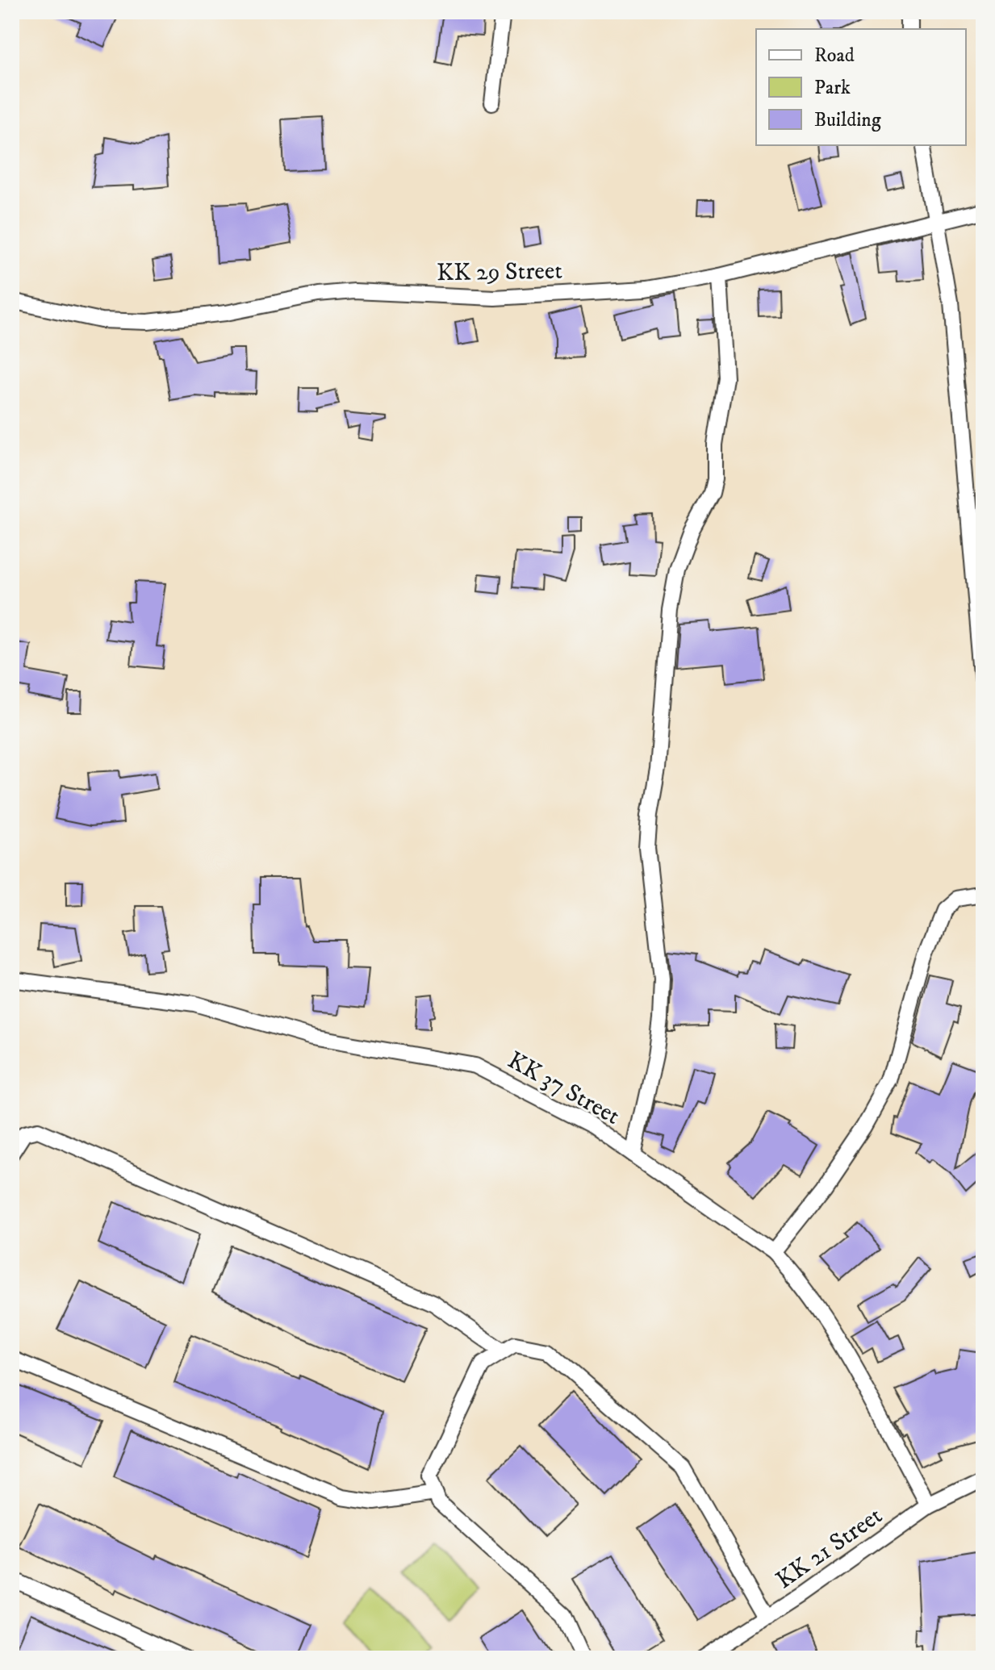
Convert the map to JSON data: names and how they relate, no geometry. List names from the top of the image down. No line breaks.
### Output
{"streets":{"street":["KK 29 Street","KK 37 Street","KK 21 Street"]},"crossings":[["KK 37 Street","KK 21 Street"]],"legend":["Road","Park","Building"]}
